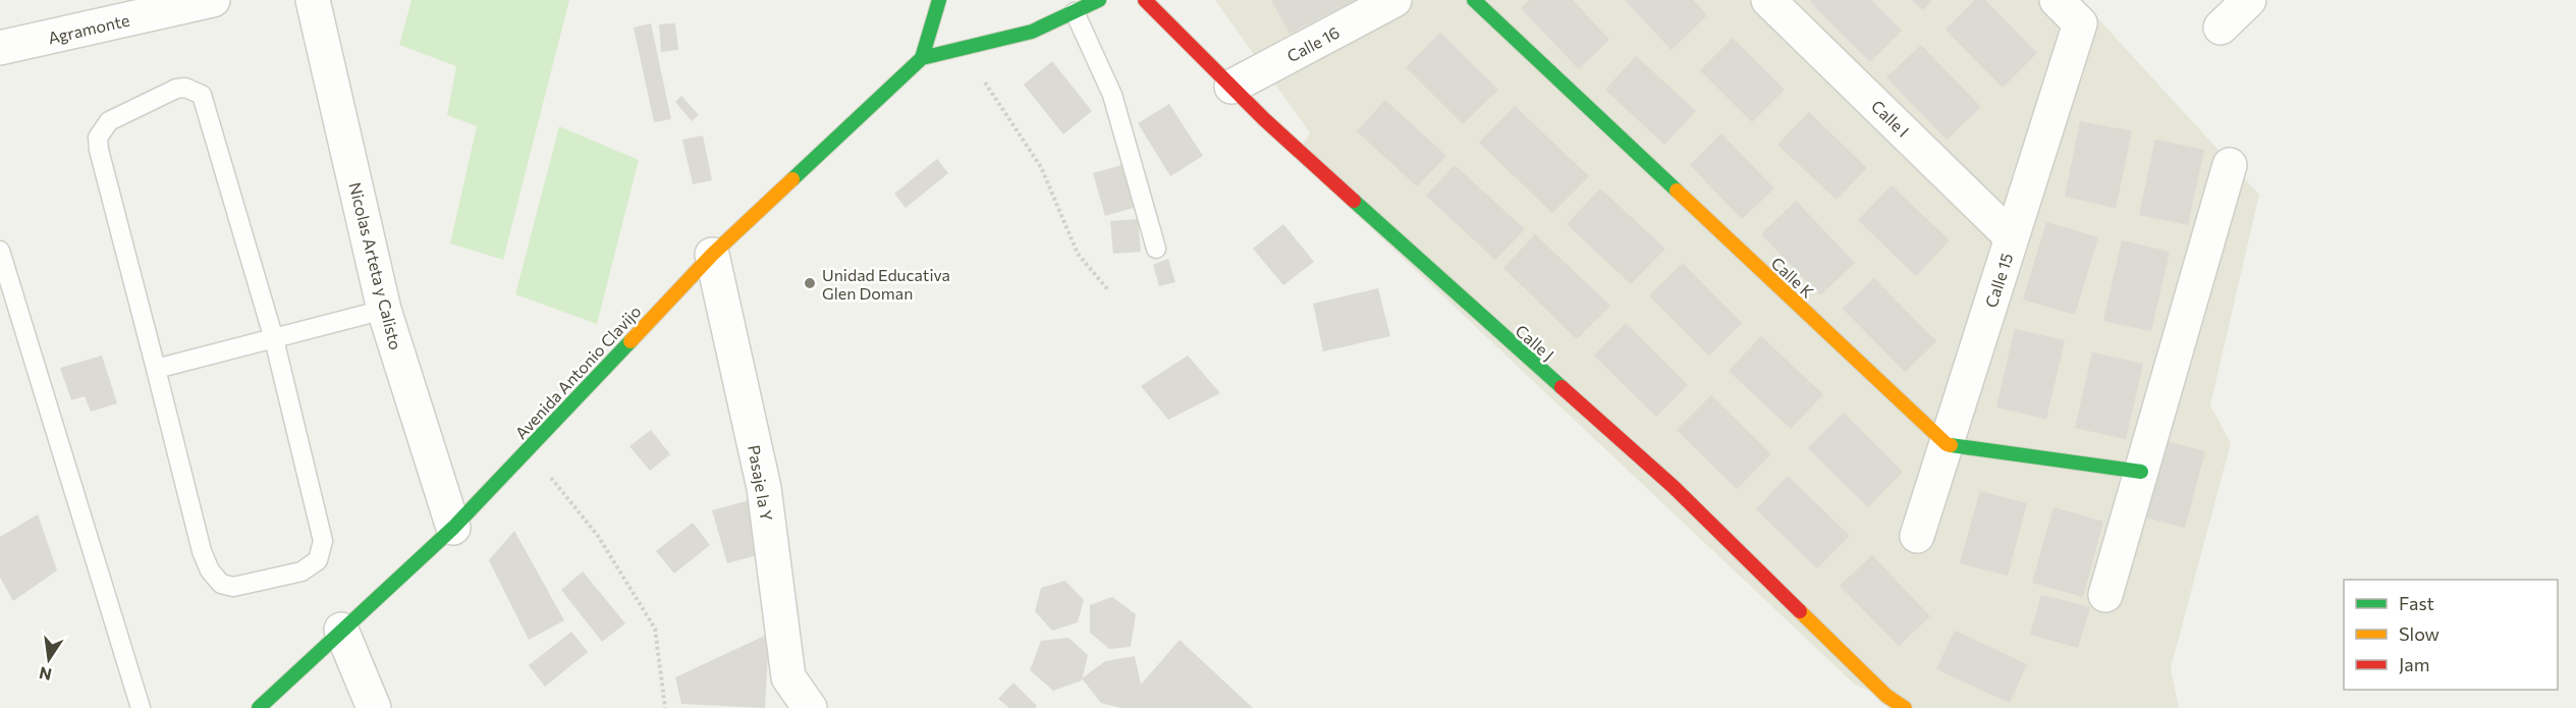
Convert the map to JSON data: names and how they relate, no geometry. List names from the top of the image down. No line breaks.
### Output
{"streets":{"street":["Agramonte","Calle 16","Calle I","Nicolas Arteta y Calisto","Calle K","Calle 15","Calle J","Avenida Antonio Clavijo","Pasaje la Y"]},"crossings":[["Calle 16","Calle J"],["Calle I","Calle 15"],["Nicolas Arteta y Calisto","Avenida Antonio Clavijo"],["Calle K","Calle 15"],["Avenida Antonio Clavijo","Pasaje la Y"]],"places":["Unidad Educativa Glen Doman"],"legend":["Fast","Slow","Jam"],"north":"bottom"}
